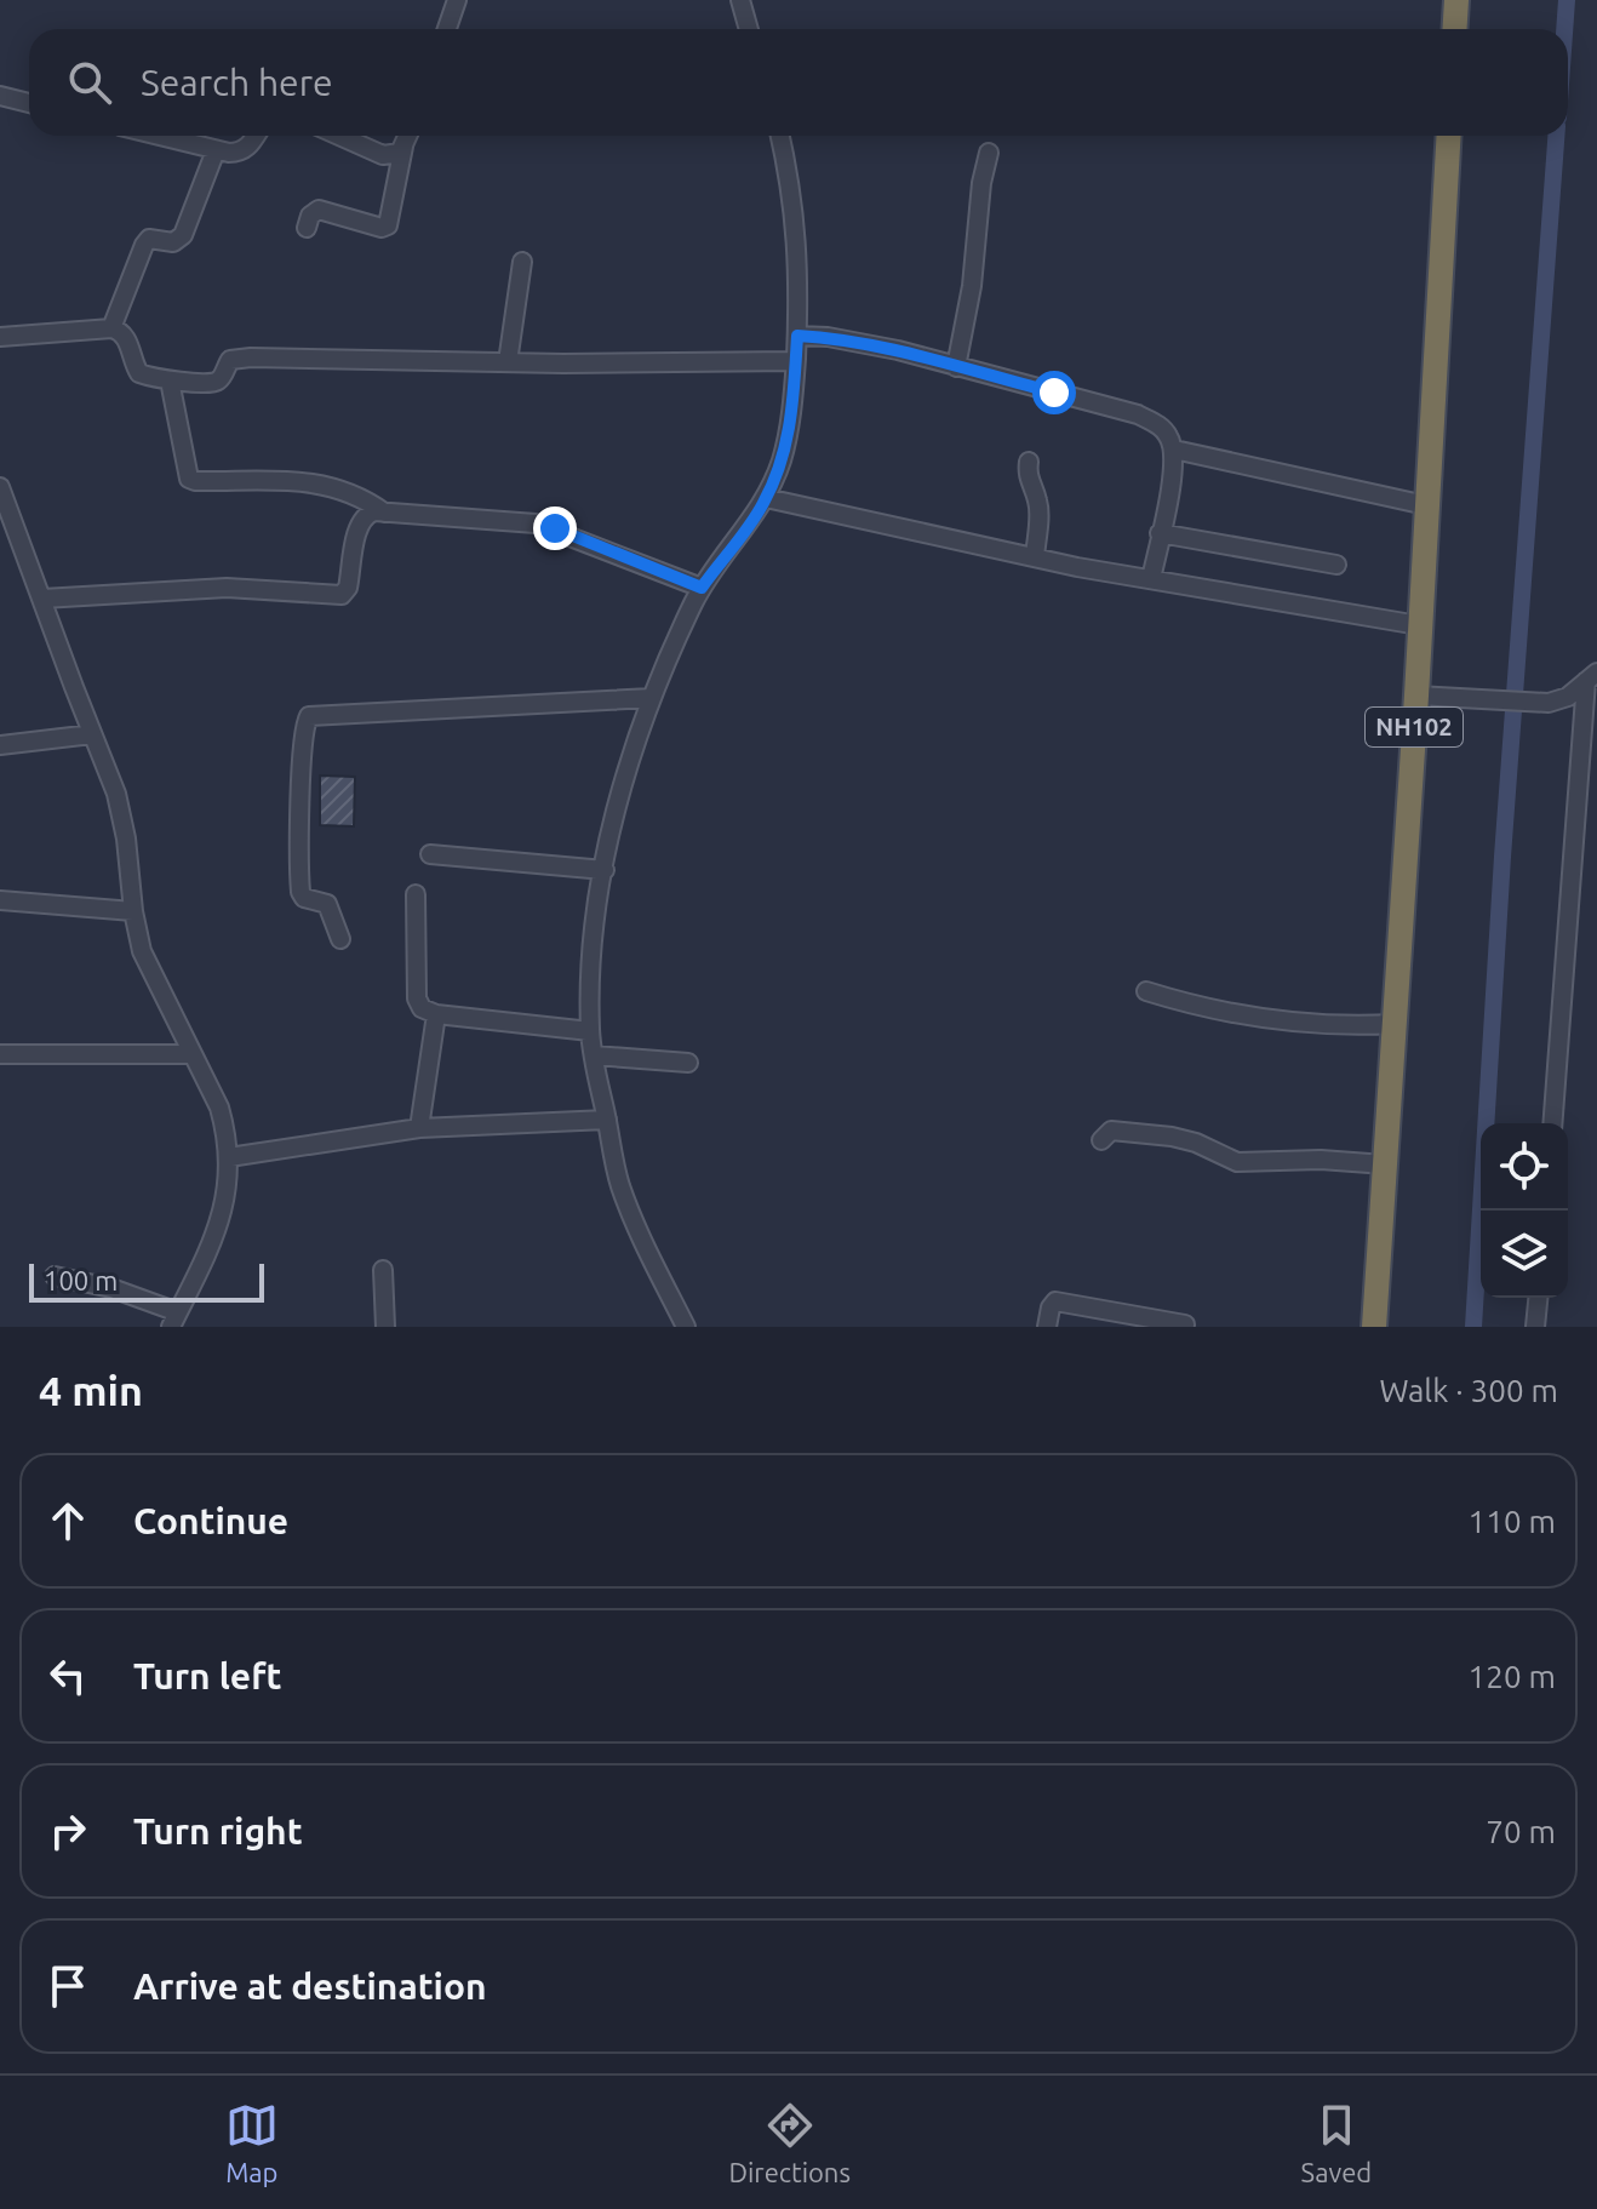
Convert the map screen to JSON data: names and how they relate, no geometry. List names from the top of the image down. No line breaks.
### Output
{"streets":{"highway":["NH102"]},"scale_bar":"100 m","page":{"search":"Search here","scale":"100 m","heading":["4 min","Walk · 300 m"],"list":[["Continue","110 m"],["Turn left","120 m"],["Turn right","70 m"],"Arrive at destination"],"nav":["Map","Directions","Saved"]}}
